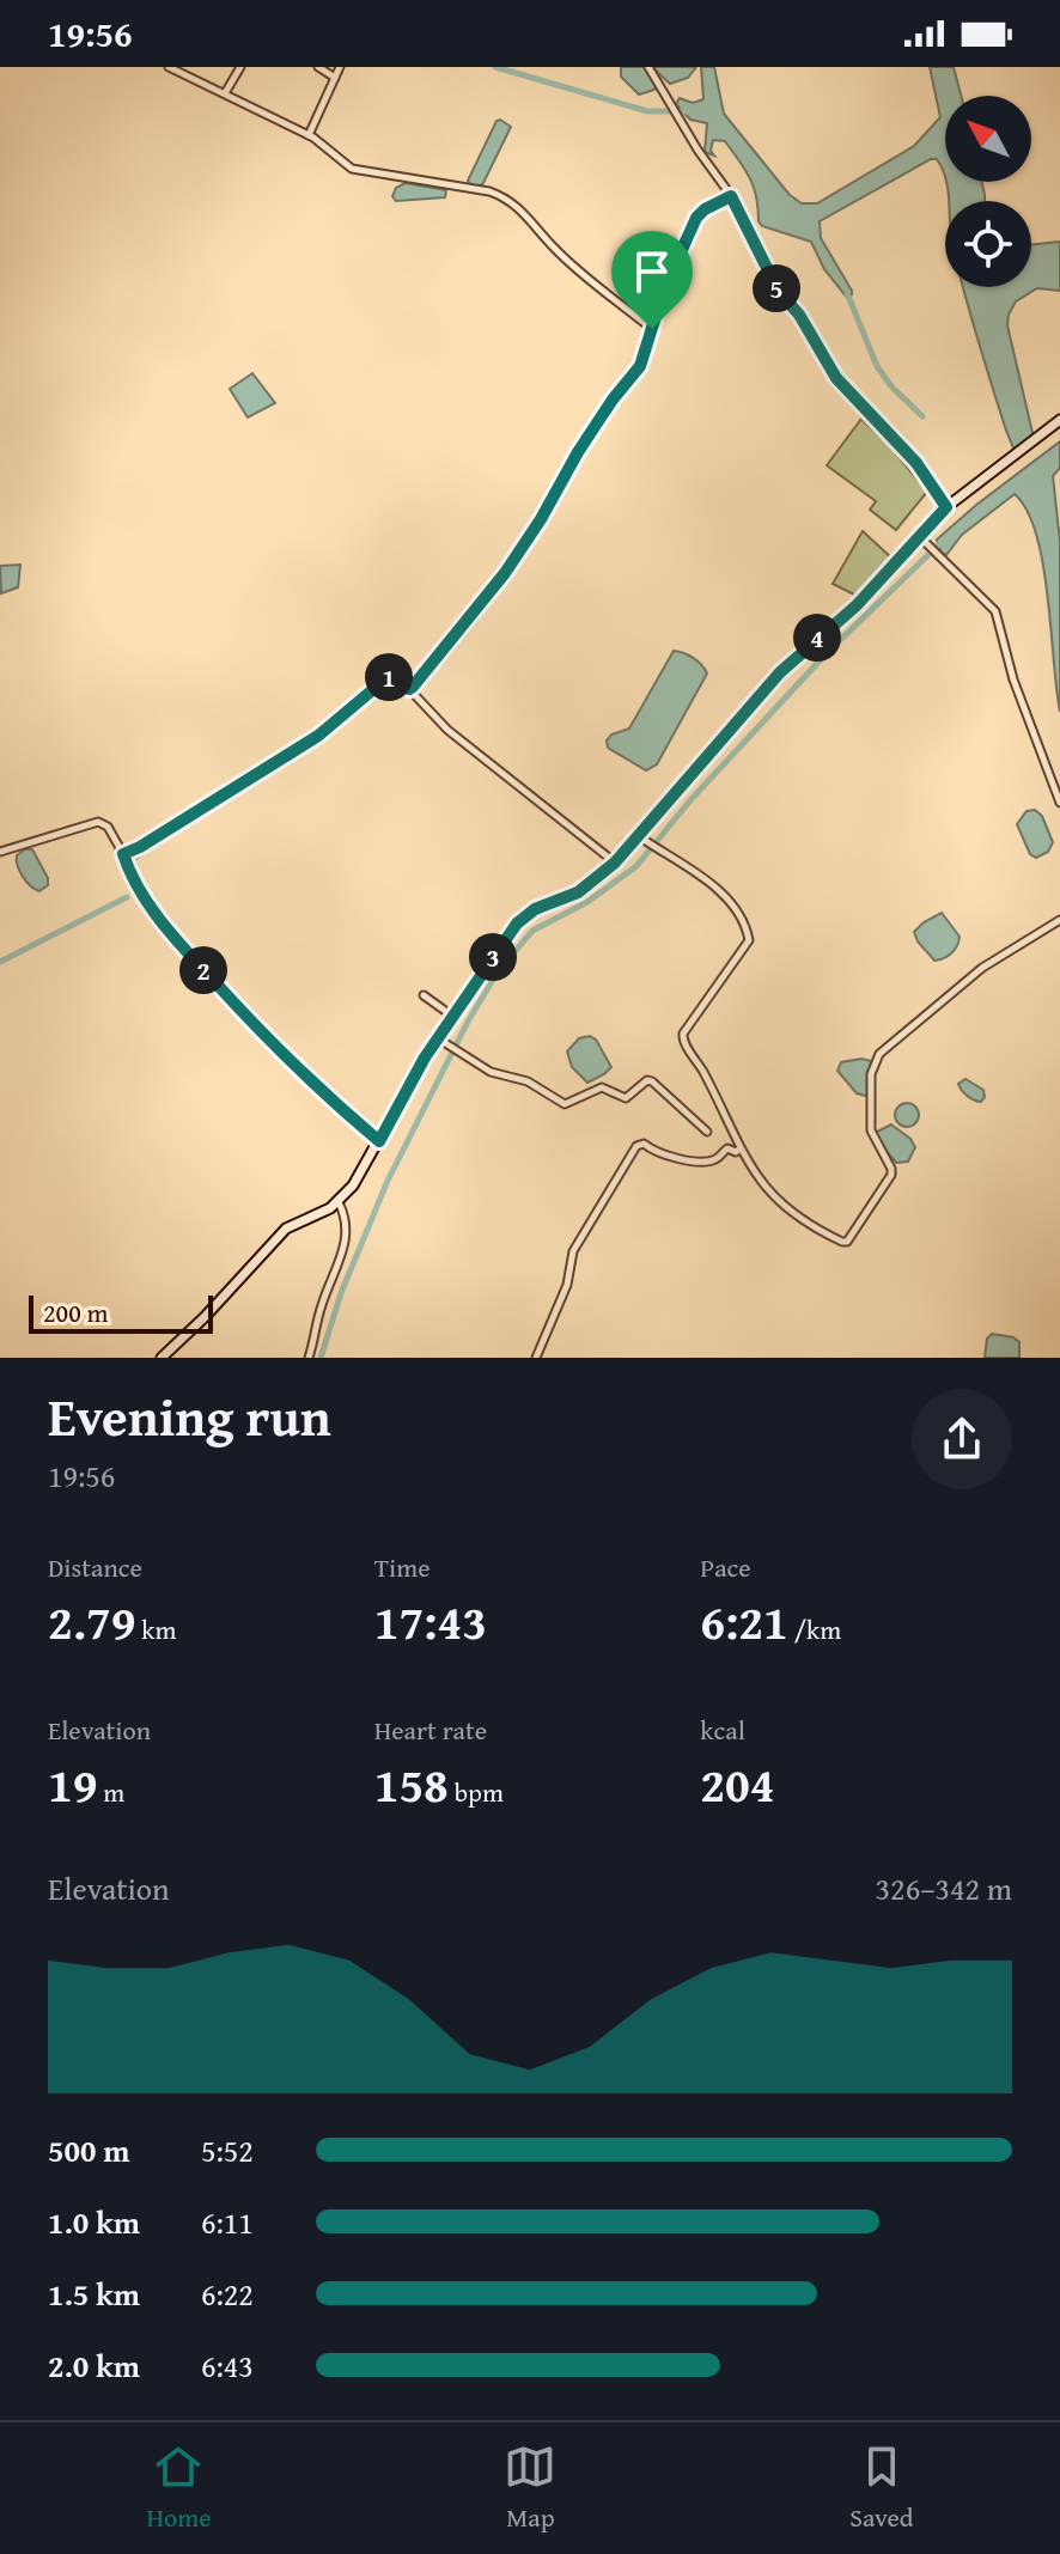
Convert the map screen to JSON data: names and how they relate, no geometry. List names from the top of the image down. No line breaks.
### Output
{"scale_bar":"200 m","north":"top left","page":{"status":"19:56","pins":["5","4","1","3","2"],"scale":"200 m","heading":["Evening run","19:56"],"stats":[["Distance","2.79 km"],["Time","17:43"],["Pace","6:21 /km"],["Elevation","19 m"],["Heart rate","158 bpm"],["kcal","204"]],"chart":["Elevation","326–342 m"],"list":[{"name":"500 m","note":"5:52"},{"name":"1.0 km","note":"6:11"},{"name":"1.5 km","note":"6:22"},{"name":"2.0 km","note":"6:43"}],"tabs":["Home","Map","Saved"]}}
